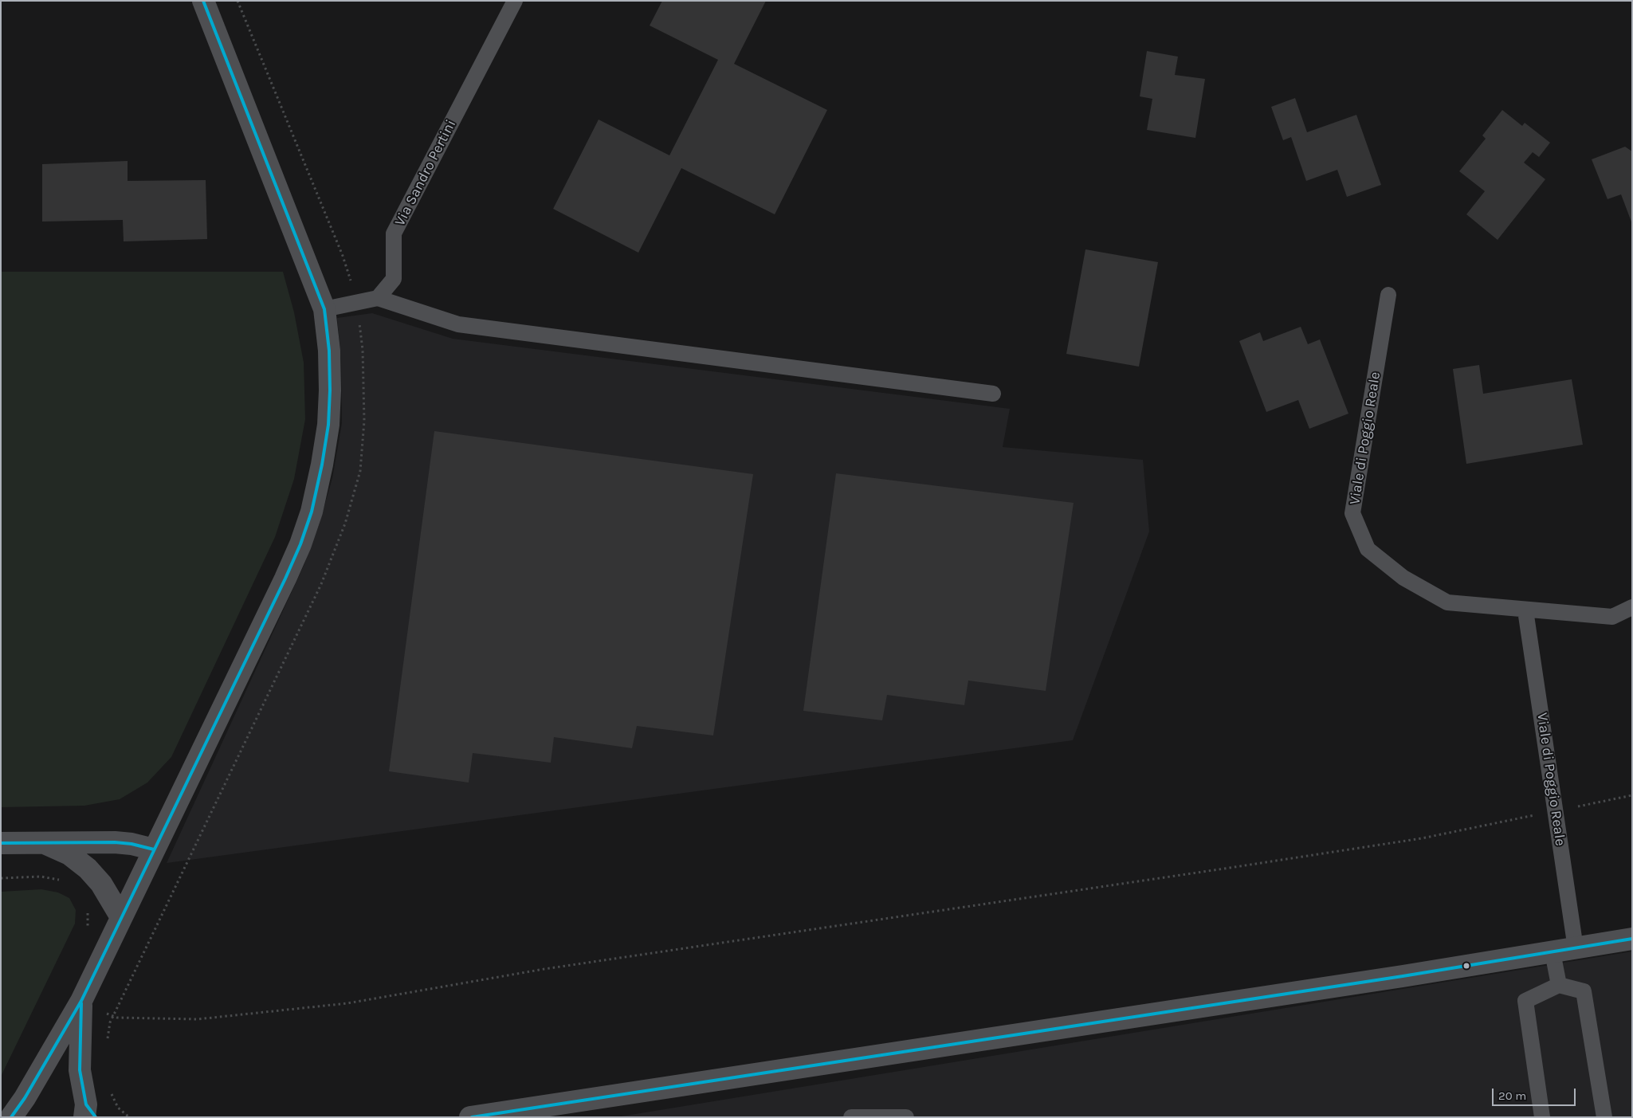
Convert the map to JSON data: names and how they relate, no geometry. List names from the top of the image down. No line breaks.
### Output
{"streets":{"lane":["Via Sandro Pertini","Viale di Poggio Reale"]},"scale_bar":"20 m"}
